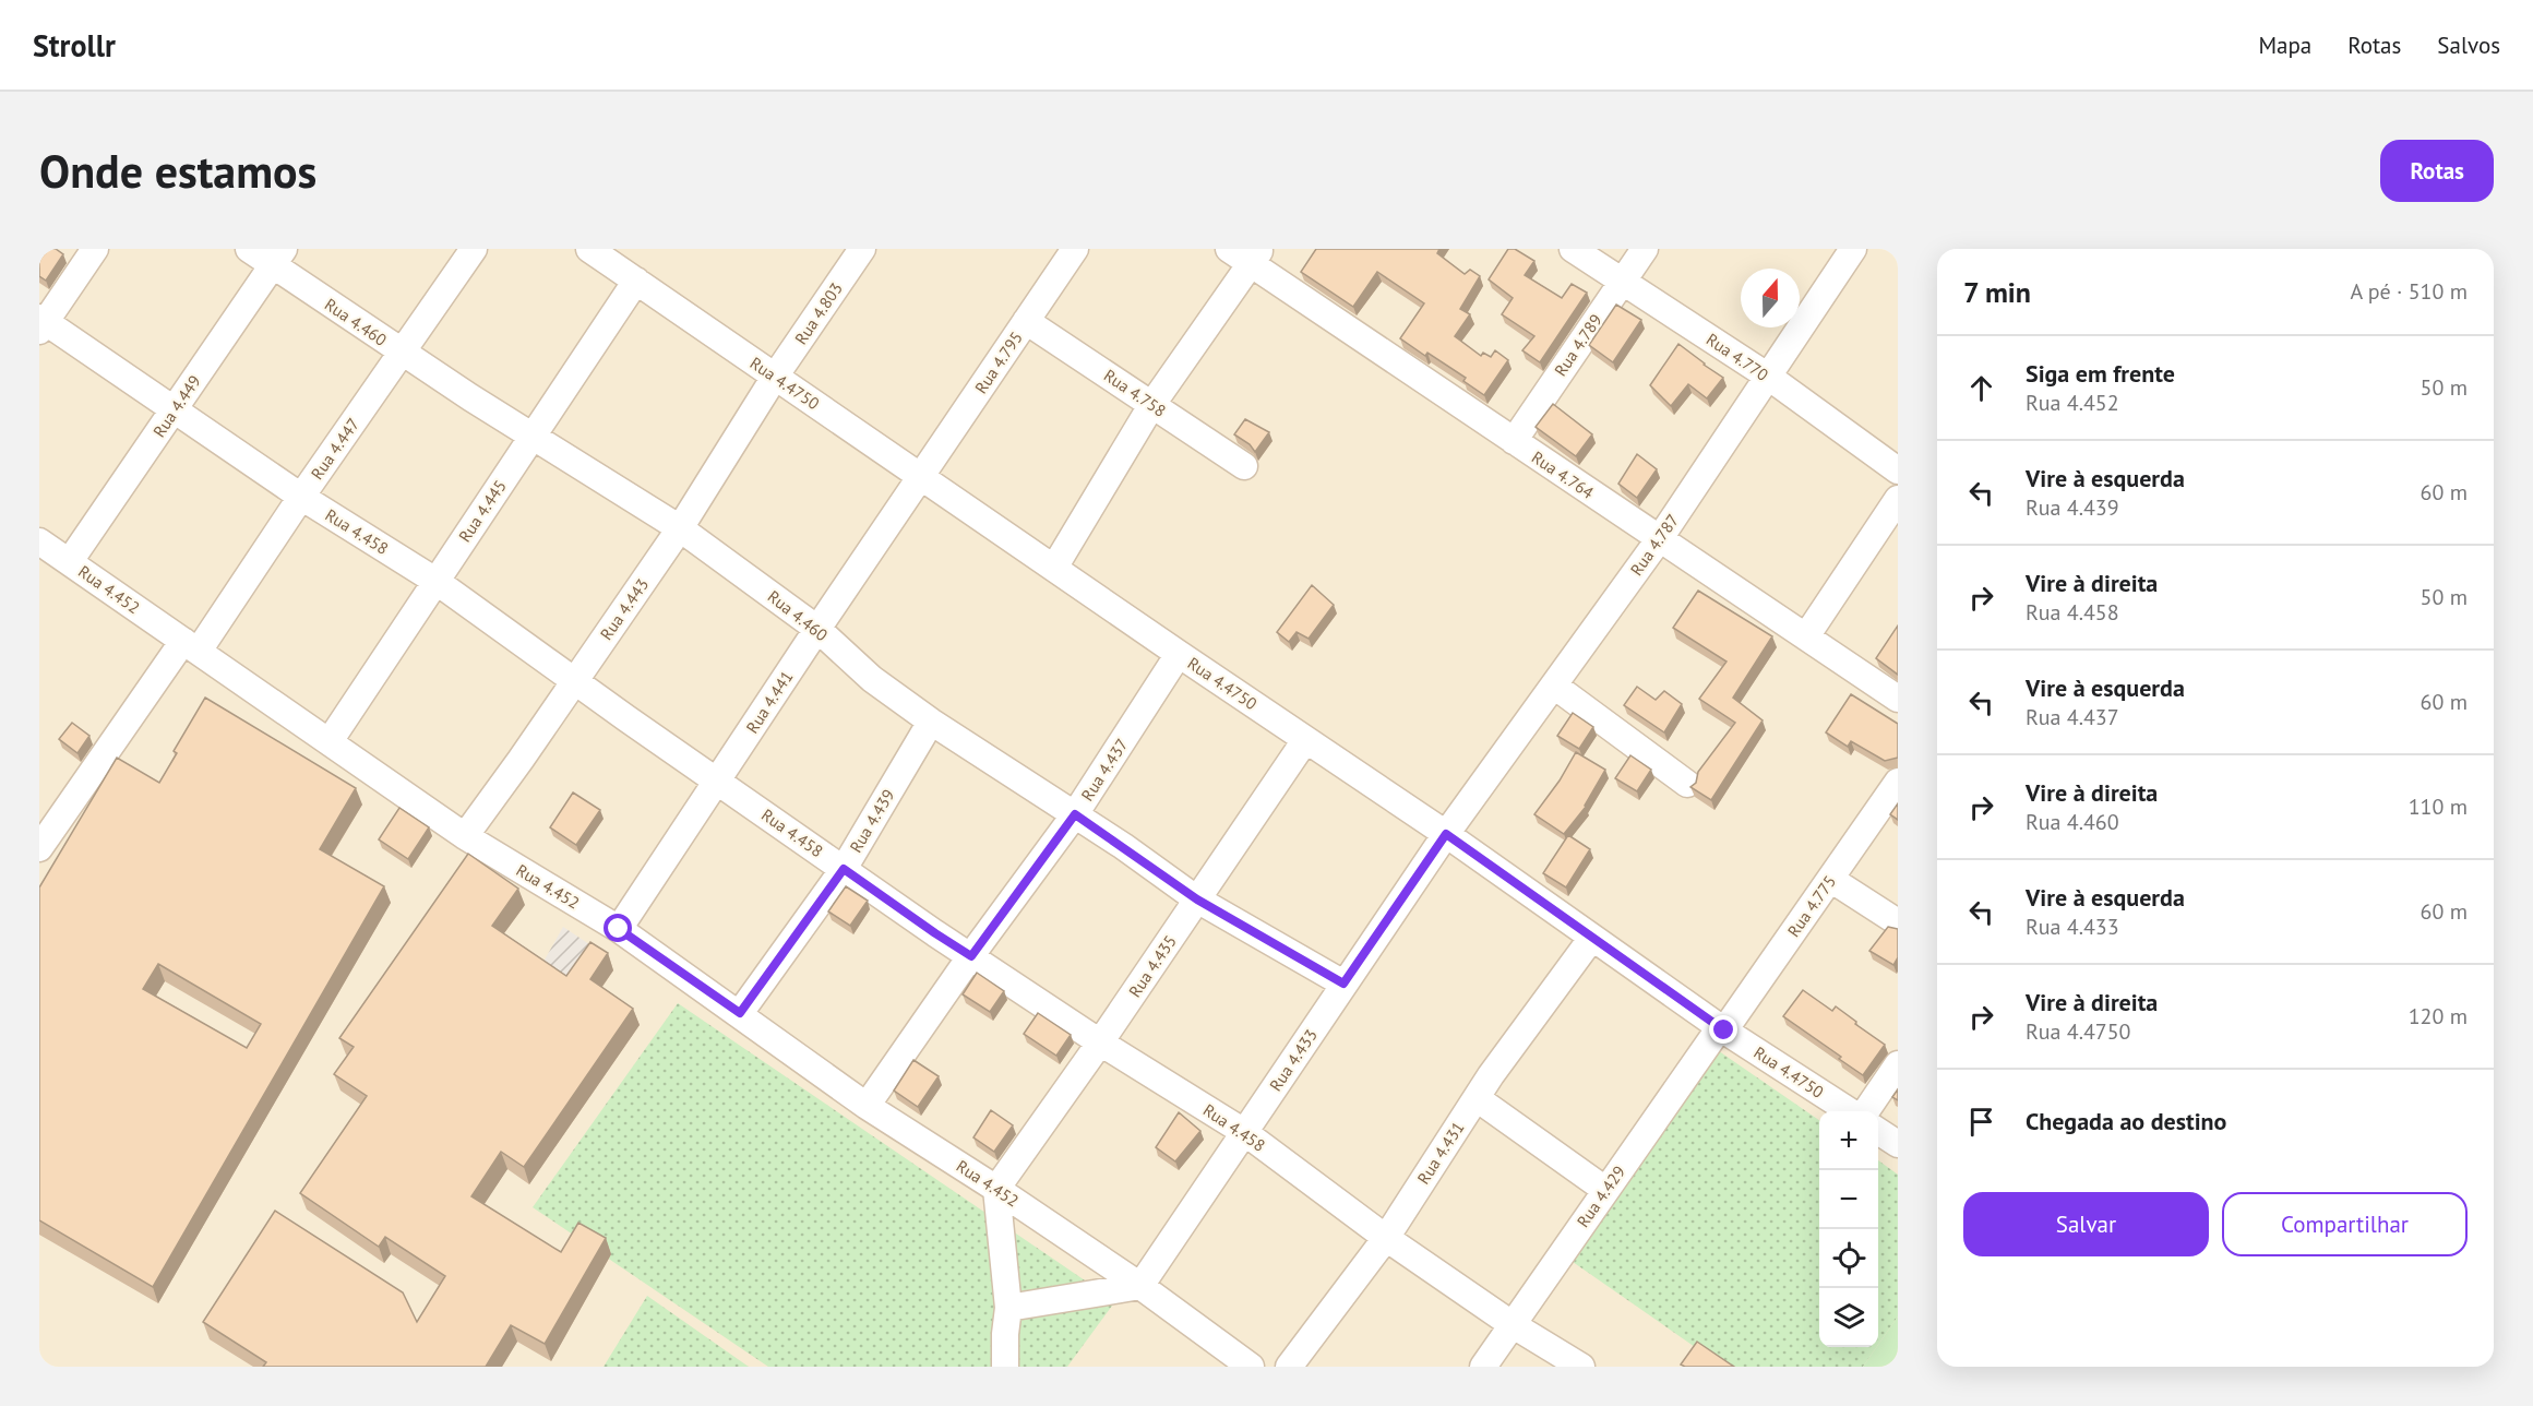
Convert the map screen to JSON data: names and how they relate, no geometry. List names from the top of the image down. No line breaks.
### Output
{"streets":{"street":["Rua 4.803","Rua 4.460","Rua 4.789","Rua 4.770","Rua 4.795","Rua 4.4750","Rua 4.758","Rua 4.449","Rua 4.447","Rua 4.764","Rua 4.445","Rua 4.458","Rua 4.787","Rua 4.452","Rua 4.443","Rua 4.441","Rua 4.437","Rua 4.439","Rua 4.775","Rua 4.435","Rua 4.433","Rua 4.431","Rua 4.429"]},"crossings":[["Rua 4.803","Rua 4.4750"],["Rua 4.803","Rua 4.443"],["Rua 4.460","Rua 4.449"],["Rua 4.460","Rua 4.447"],["Rua 4.460","Rua 4.445"],["Rua 4.460","Rua 4.443"],["Rua 4.460","Rua 4.441"],["Rua 4.460","Rua 4.437"],["Rua 4.460","Rua 4.439"],["Rua 4.460","Rua 4.435"],["Rua 4.460","Rua 4.433"],["Rua 4.789","Rua 4.770"],["Rua 4.789","Rua 4.764"],["Rua 4.770","Rua 4.787"],["Rua 4.795","Rua 4.4750"],["Rua 4.795","Rua 4.758"],["Rua 4.795","Rua 4.441"],["Rua 4.4750","Rua 4.445"],["Rua 4.4750","Rua 4.787"],["Rua 4.4750","Rua 4.443"],["Rua 4.4750","Rua 4.441"],["Rua 4.4750","Rua 4.437"],["Rua 4.4750","Rua 4.775"],["Rua 4.4750","Rua 4.435"],["Rua 4.4750","Rua 4.433"],["Rua 4.4750","Rua 4.431"],["Rua 4.4750","Rua 4.429"],["Rua 4.449","Rua 4.458"],["Rua 4.449","Rua 4.452"],["Rua 4.447","Rua 4.458"],["Rua 4.447","Rua 4.452"],["Rua 4.764","Rua 4.787"],["Rua 4.445","Rua 4.458"],["Rua 4.445","Rua 4.452"],["Rua 4.458","Rua 4.443"],["Rua 4.458","Rua 4.441"],["Rua 4.458","Rua 4.437"],["Rua 4.458","Rua 4.439"],["Rua 4.458","Rua 4.435"],["Rua 4.458","Rua 4.433"],["Rua 4.458","Rua 4.431"],["Rua 4.458","Rua 4.429"],["Rua 4.787","Rua 4.433"],["Rua 4.452","Rua 4.443"],["Rua 4.452","Rua 4.441"],["Rua 4.452","Rua 4.437"],["Rua 4.452","Rua 4.439"],["Rua 4.452","Rua 4.435"],["Rua 4.452","Rua 4.433"],["Rua 4.775","Rua 4.429"]],"north":"top","page":{"header":"Strollr","nav":["Mapa","Rotas","Salvos"],"buttons":["Rotas",["Salvar","Compartilhar"]],"title":"Onde estamos","heading":["7 min","A pé · 510 m"],"list":[["Siga em frente","Rua 4.452","50 m"],["Vire à esquerda","Rua 4.439","60 m"],["Vire à direita","Rua 4.458","50 m"],["Vire à esquerda","Rua 4.437","60 m"],["Vire à direita","Rua 4.460","110 m"],["Vire à esquerda","Rua 4.433","60 m"],["Vire à direita","Rua 4.4750","120 m"],"Chegada ao destino"],"map_buttons":["+","−"]}}
